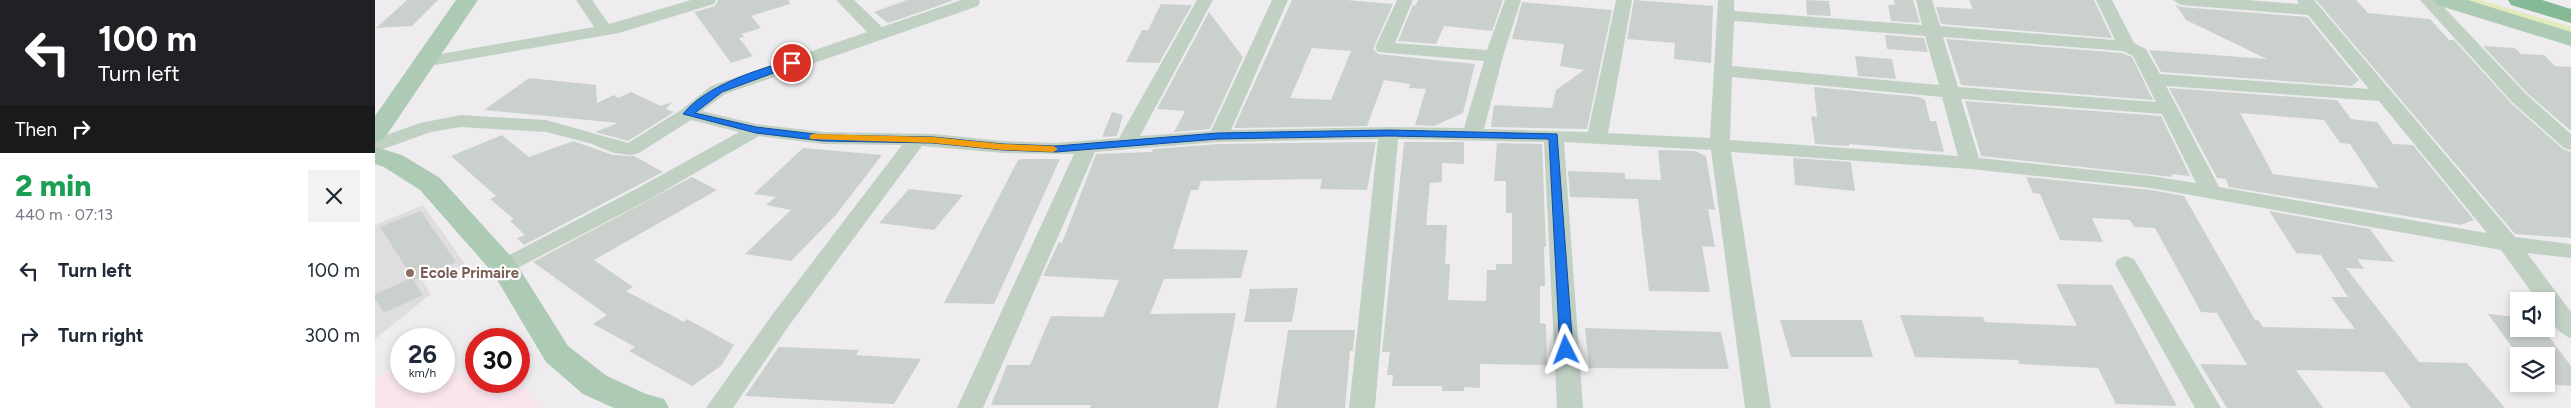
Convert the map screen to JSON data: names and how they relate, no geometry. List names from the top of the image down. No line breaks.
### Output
{"places":["Ecole Primaire"],"page":{"turn":["100 m","Turn left"],"then":"Then","heading":["2 min","440 m · 07:13"],"list":[{"name":"Turn left","value":"100 m"},{"name":"Turn right","value":"300 m"}],"speed":"26 km/h","limit":"30"}}
